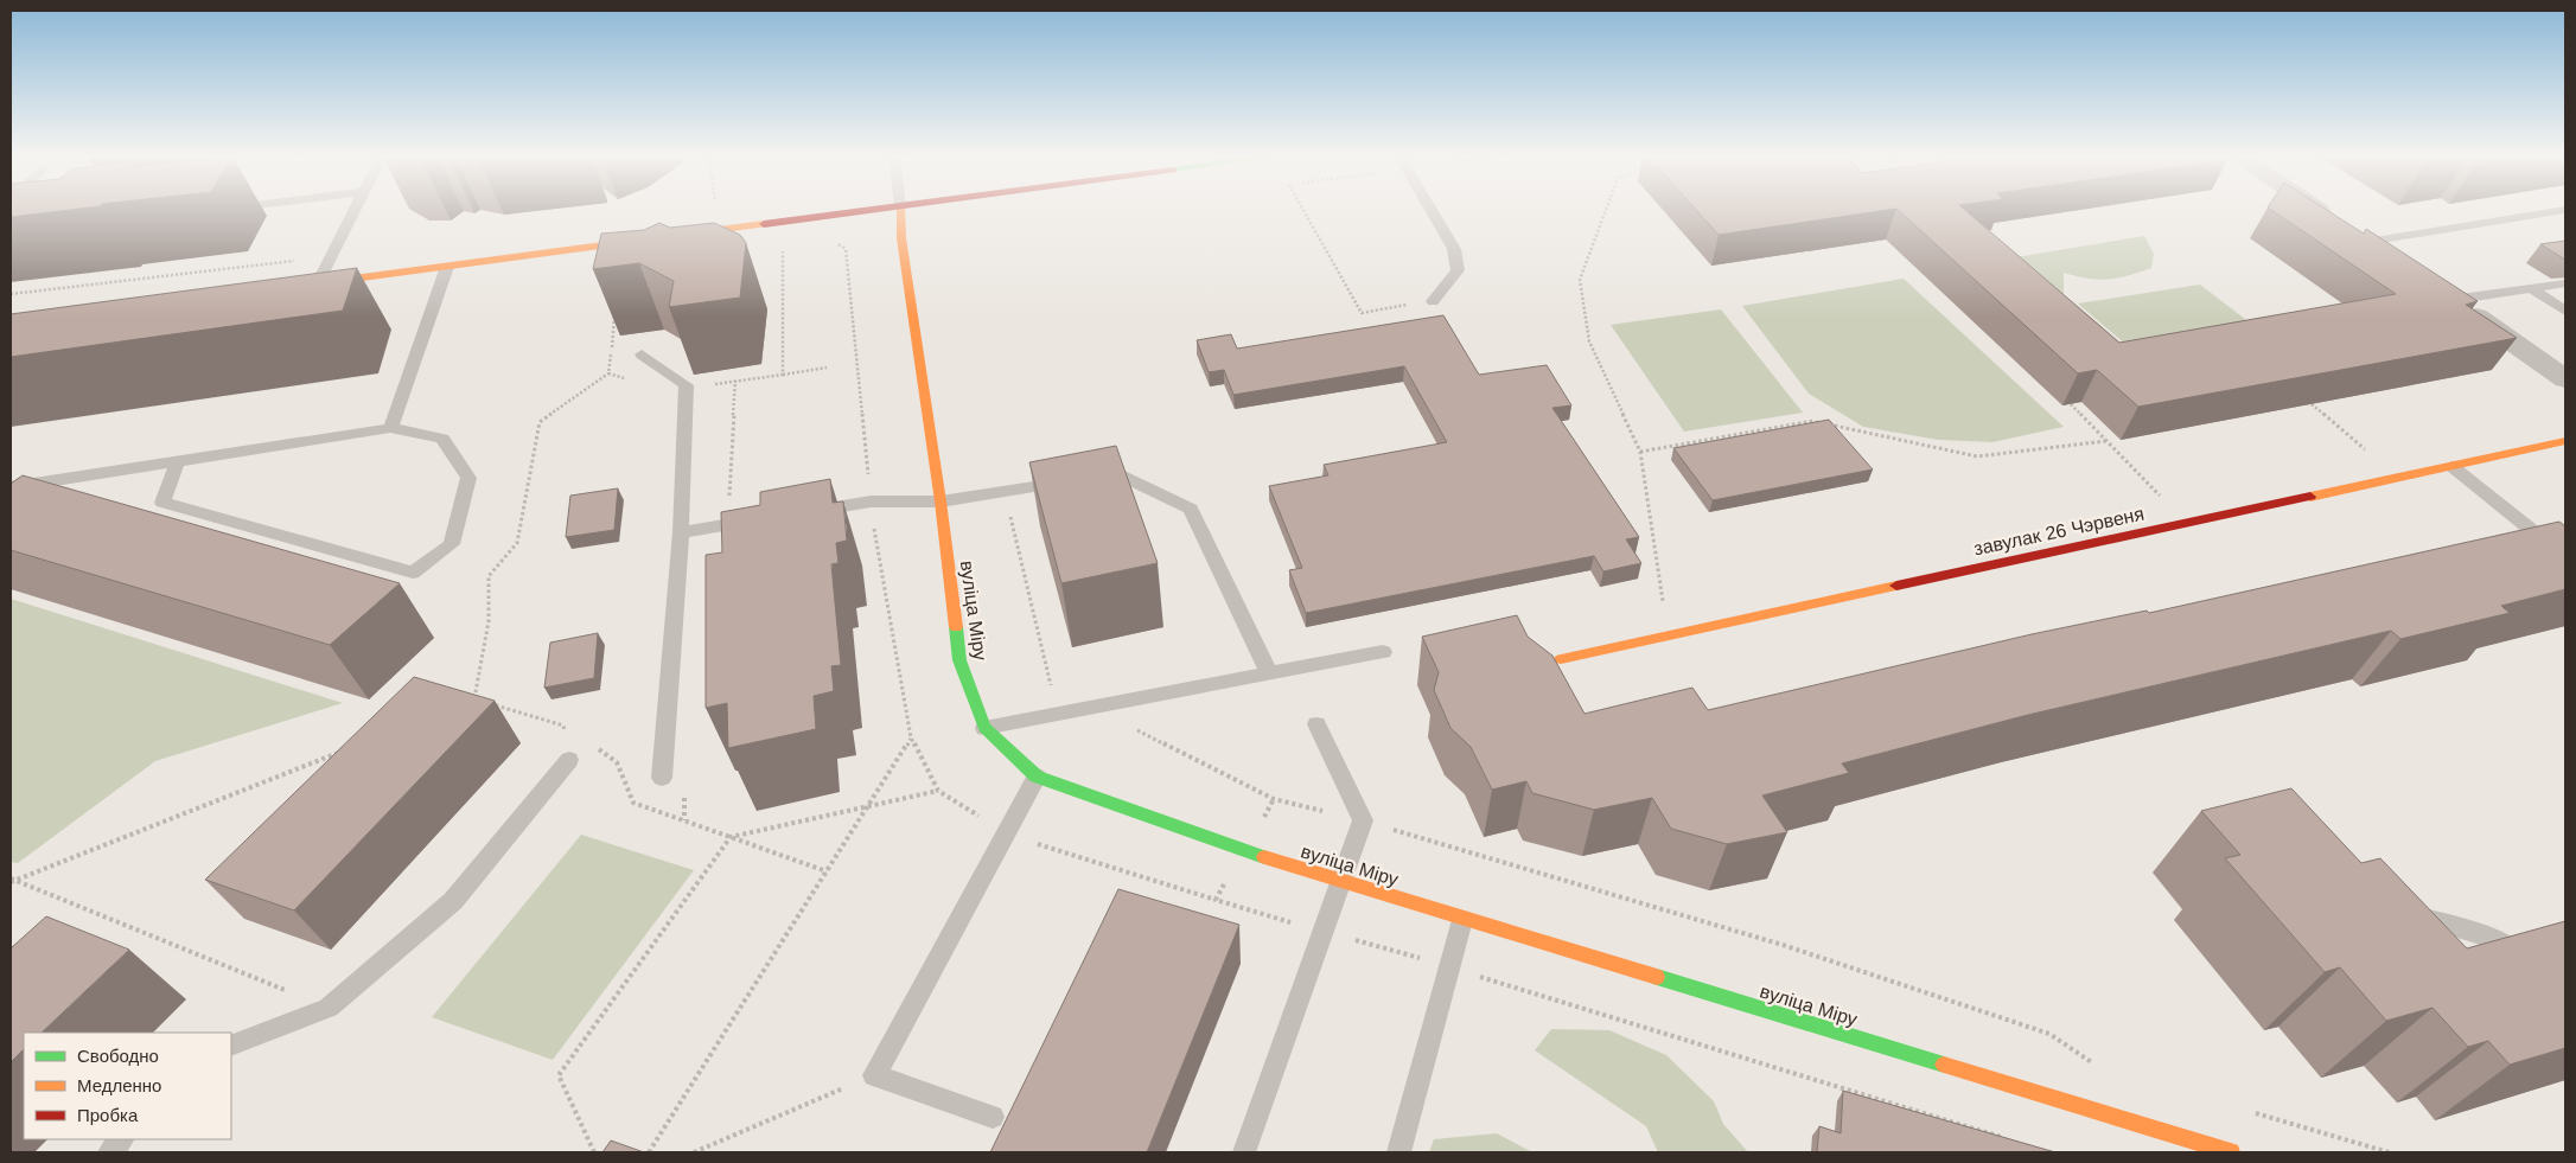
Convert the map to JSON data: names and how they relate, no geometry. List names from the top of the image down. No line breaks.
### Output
{"streets":{"street":["завулак 26 Чэрвеня","вуліца Міру"]},"legend":["Свободно","Медленно","Пробка"]}
